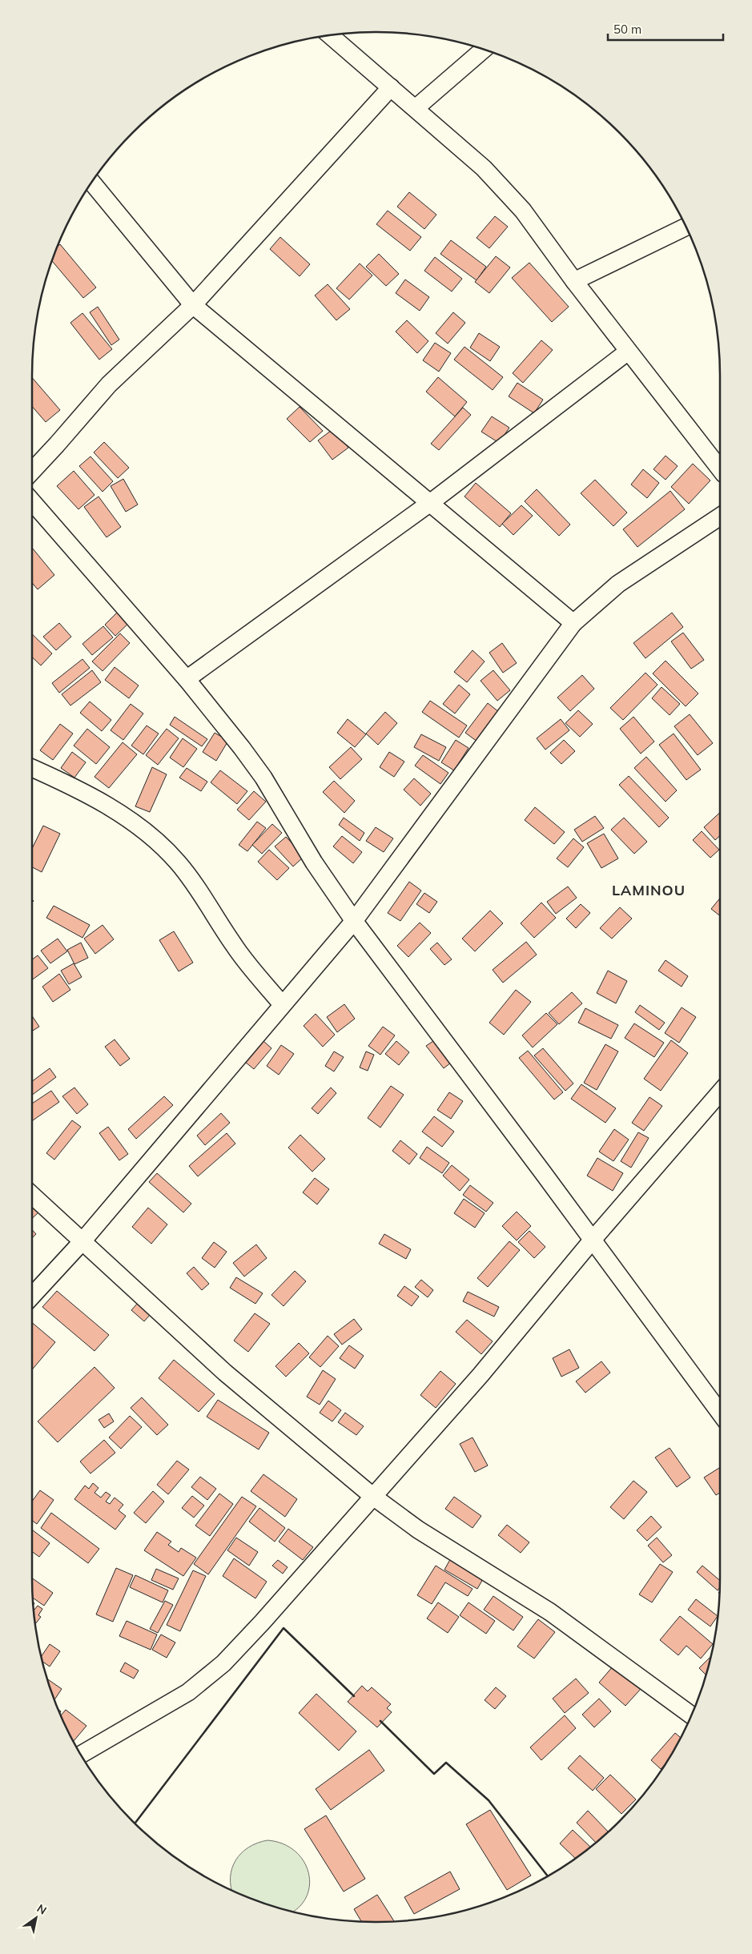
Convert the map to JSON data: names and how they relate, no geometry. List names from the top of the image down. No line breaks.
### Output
{"districts":["LAMINOU"],"scale_bar":"50 m","north":"top right"}
